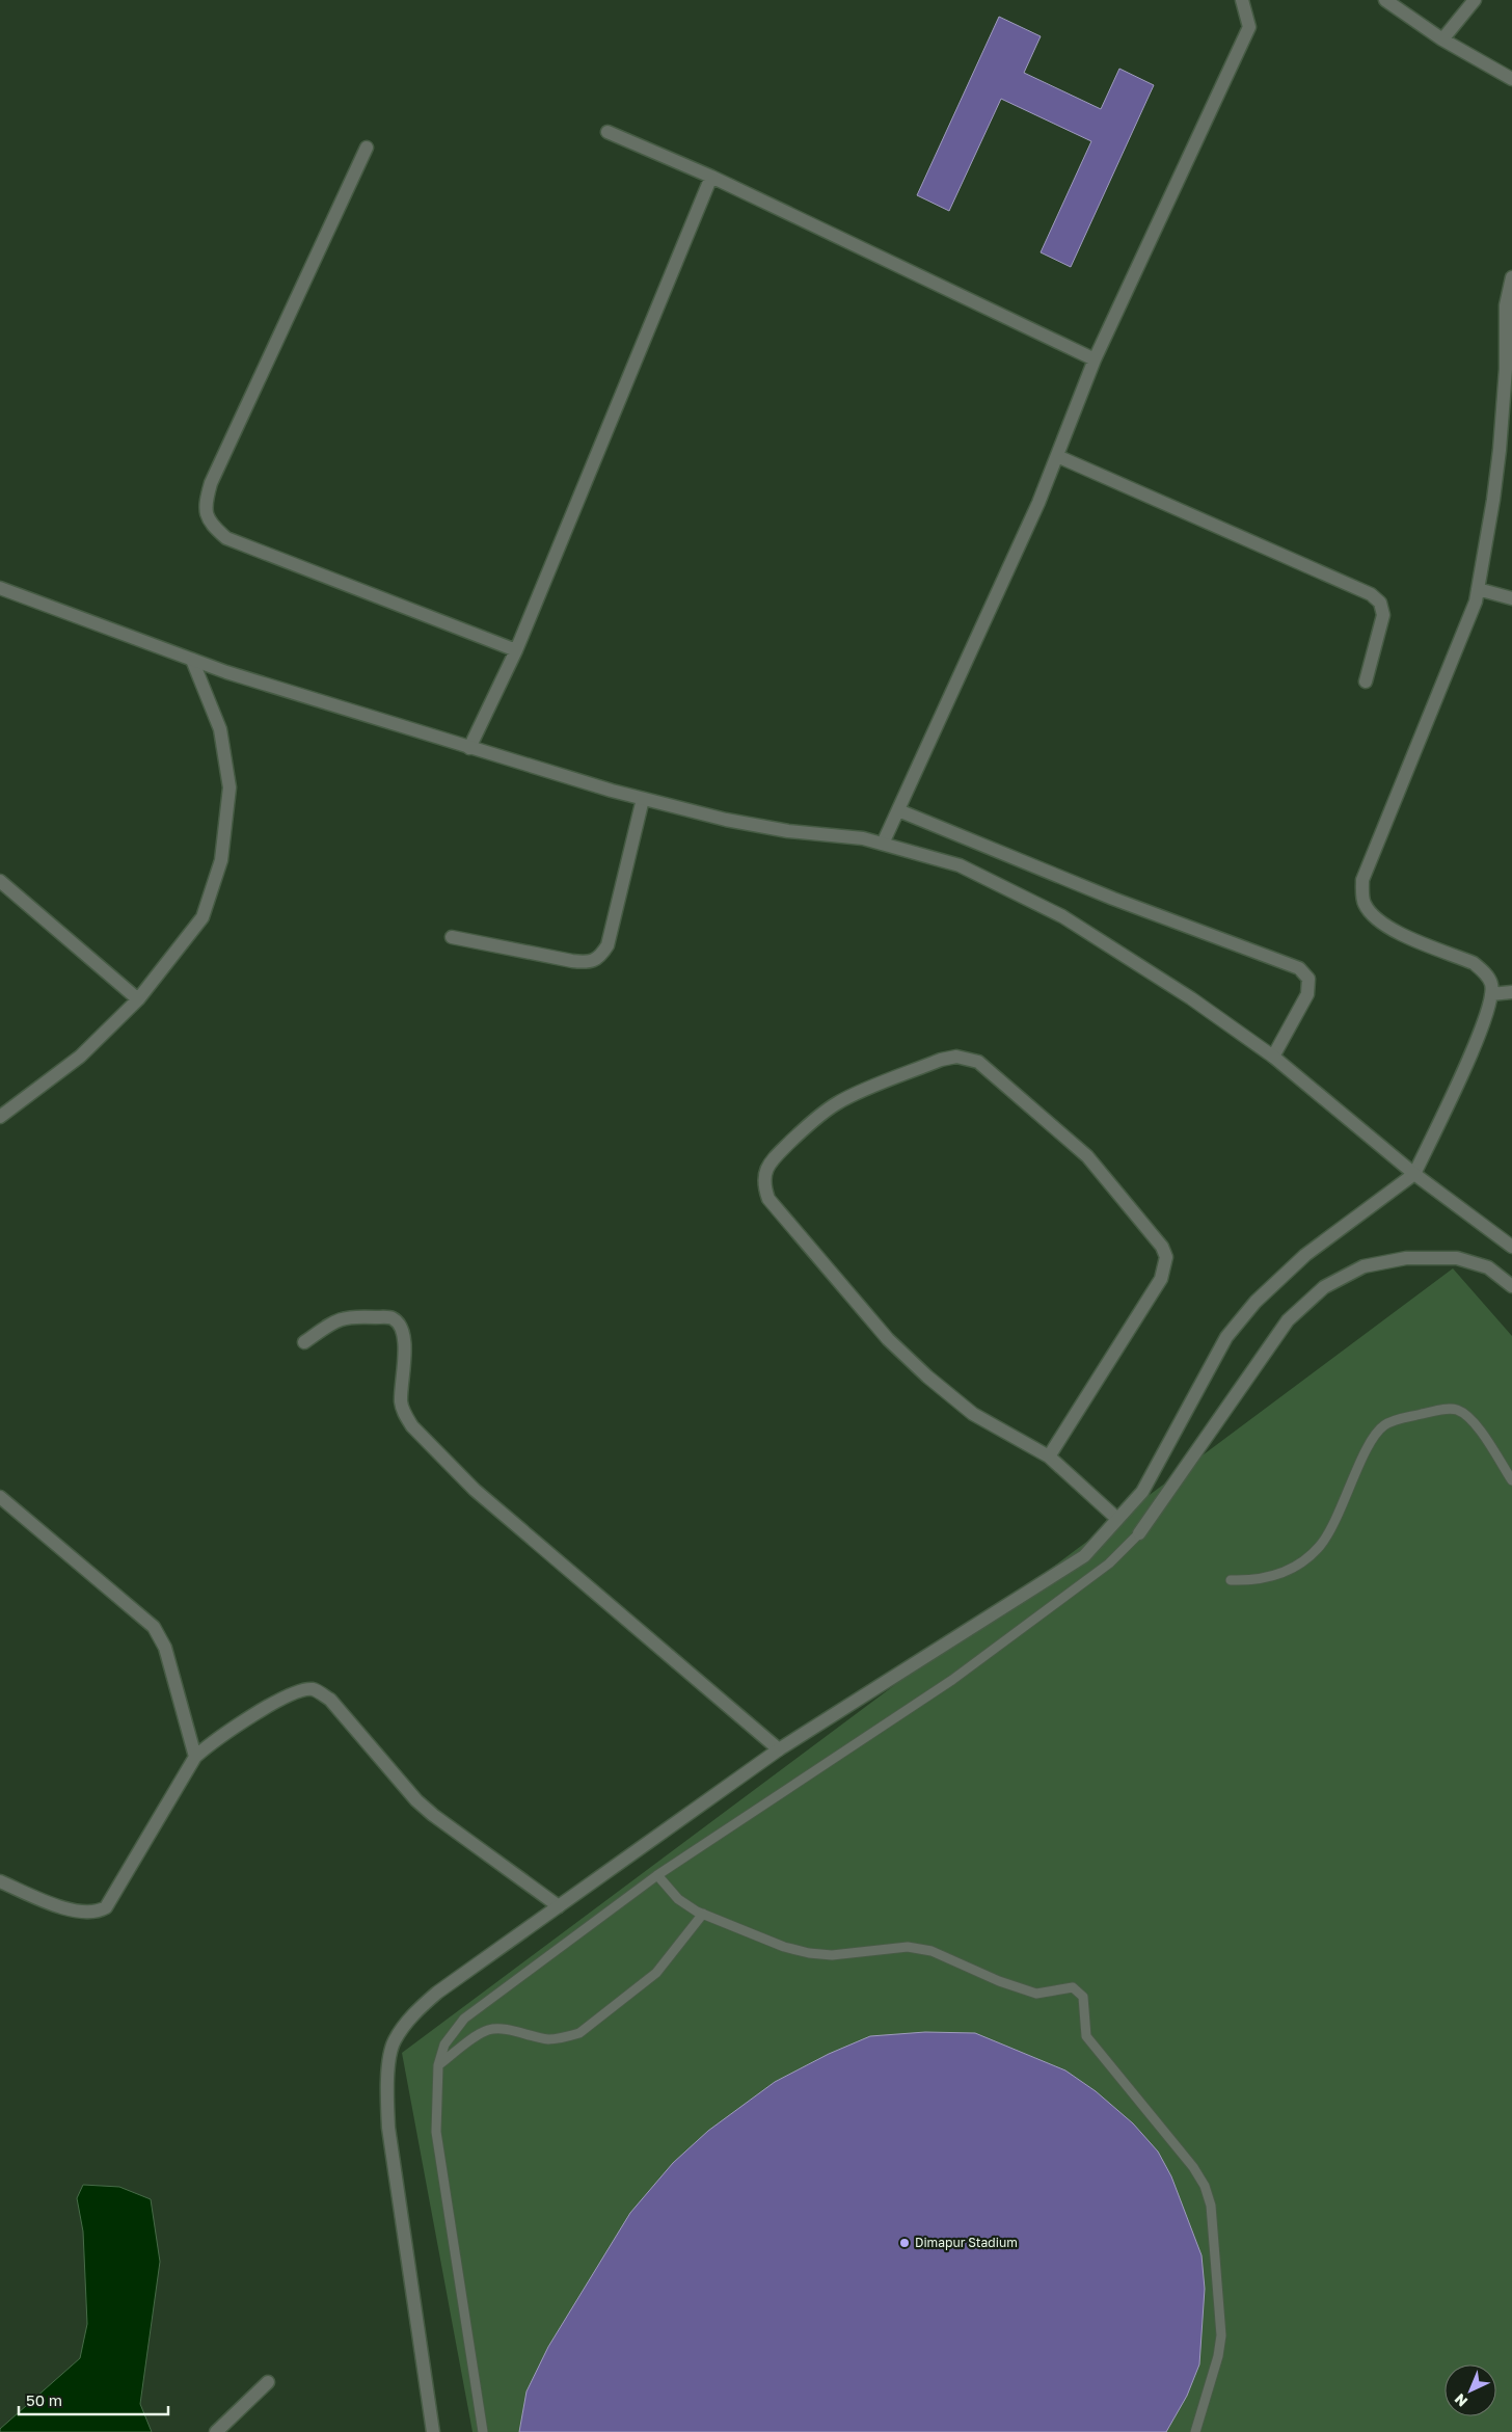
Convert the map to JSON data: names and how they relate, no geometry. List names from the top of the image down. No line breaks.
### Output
{"places":["Dimapur Stadium"],"scale_bar":"50 m","north":"bottom left"}
